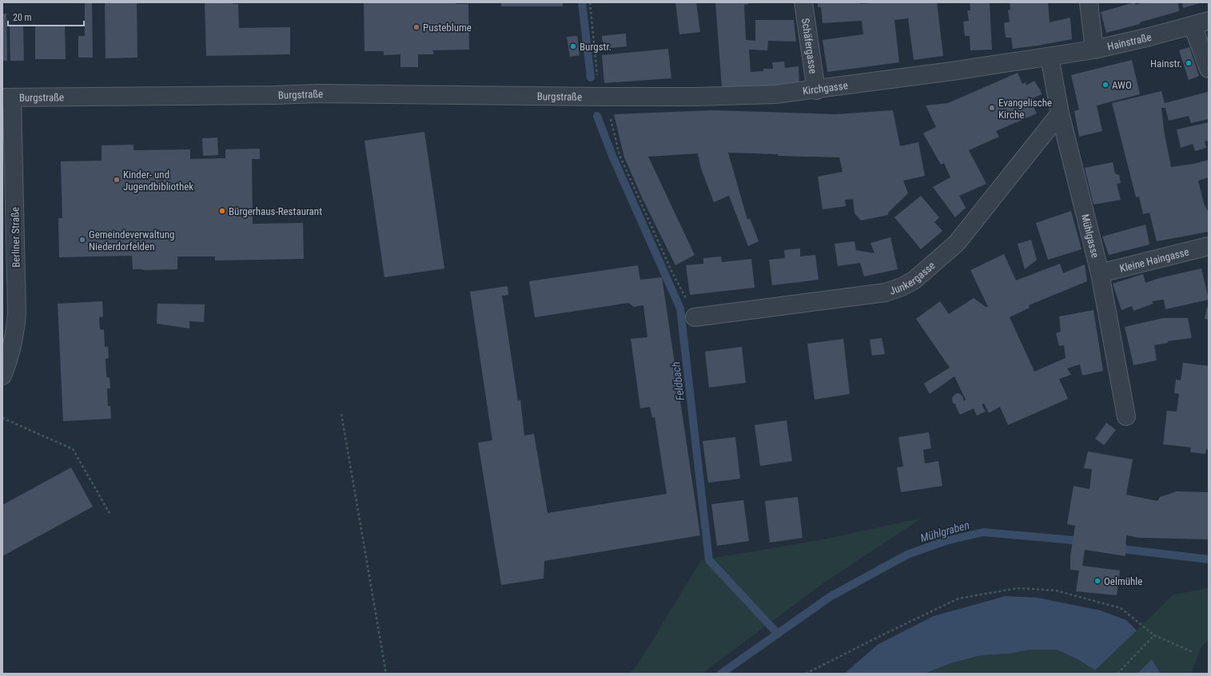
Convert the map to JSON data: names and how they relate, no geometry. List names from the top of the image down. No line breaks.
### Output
{"streets":{"street":["Hainstraße","Schäfergasse","Kirchgasse","Burgstraße","Mühlgasse","Berliner Straße","Kleine Haingasse","Junkergasse"]},"crossings":[["Hainstraße","Kirchgasse"],["Hainstraße","Mühlgasse"],["Schäfergasse","Kirchgasse"],["Kirchgasse","Burgstraße"],["Kirchgasse","Mühlgasse"],["Burgstraße","Berliner Straße"],["Mühlgasse","Kleine Haingasse"],["Mühlgasse","Junkergasse"]],"water":["Feldbach","Mühlgraben"],"places":["Pusteblume","Burgstr.","Hainstr.","AWO","Evangelische Kirche","Kinder- und Jugendbibliothek","Bürgerhaus-Restaurant","Gemeindeverwaltung Niederdorfelden","Oelmühle"],"scale_bar":"20 m"}
